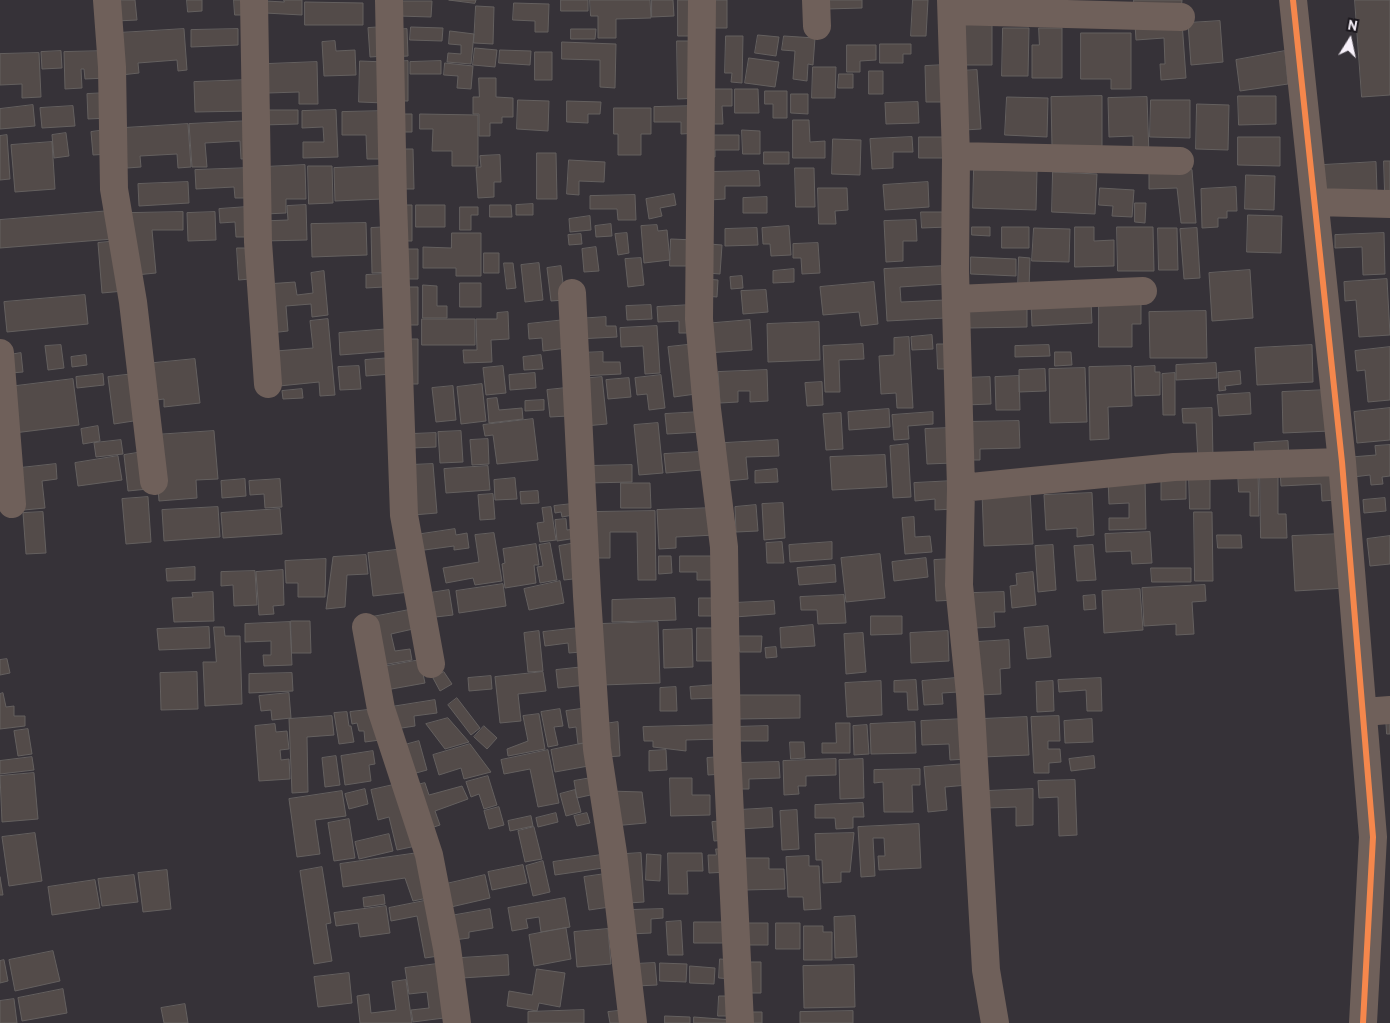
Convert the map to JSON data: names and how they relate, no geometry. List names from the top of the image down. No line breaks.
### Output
{"north":"top"}
